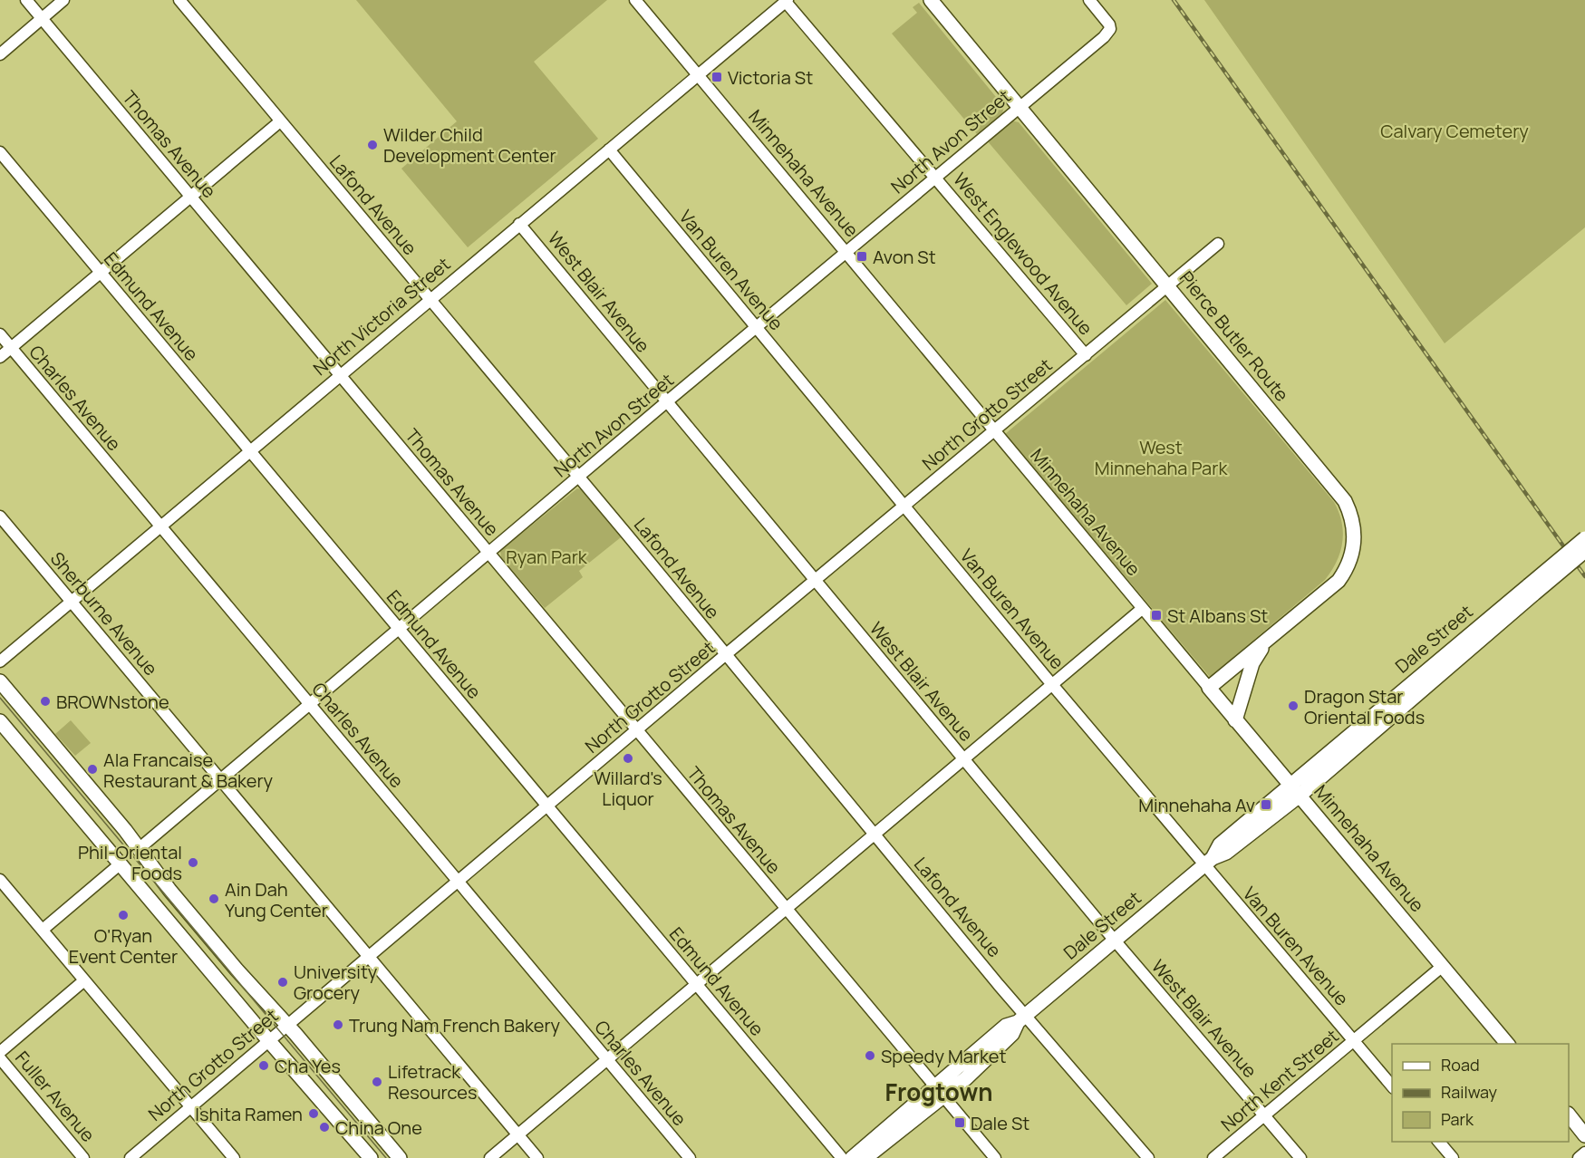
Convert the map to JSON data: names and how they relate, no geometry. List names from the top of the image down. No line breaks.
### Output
{"streets":{"main road":["Minnehaha Avenue","Pierce Butler Route","Dale Street"],"street":["North Avon Street","Thomas Avenue","Lafond Avenue","West Englewood Avenue","Van Buren Avenue","West Blair Avenue","Edmund Avenue","North Victoria Street","Charles Avenue","North Grotto Street","Sherburne Avenue","North Kent Street","Fuller Avenue"]},"crossings":[["North Avon Street","Thomas Avenue"],["North Avon Street","Minnehaha Avenue"],["North Avon Street","Lafond Avenue"],["North Avon Street","West Englewood Avenue"],["North Avon Street","Van Buren Avenue"],["North Avon Street","West Blair Avenue"],["North Avon Street","Edmund Avenue"],["North Avon Street","Pierce Butler Route"],["North Avon Street","Charles Avenue"],["North Avon Street","Sherburne Avenue"],["Thomas Avenue","North Victoria Street"],["Thomas Avenue","North Grotto Street"],["Thomas Avenue","Dale Street"],["Minnehaha Avenue","North Victoria Street"],["Minnehaha Avenue","Pierce Butler Route"],["Minnehaha Avenue","North Grotto Street"],["Minnehaha Avenue","Dale Street"],["Minnehaha Avenue","North Kent Street"],["Lafond Avenue","North Victoria Street"],["Lafond Avenue","North Grotto Street"],["Lafond Avenue","Dale Street"],["West Englewood Avenue","North Victoria Street"],["West Englewood Avenue","North Grotto Street"],["Van Buren Avenue","North Victoria Street"],["Van Buren Avenue","North Grotto Street"],["Van Buren Avenue","Dale Street"],["Van Buren Avenue","North Kent Street"],["West Blair Avenue","North Victoria Street"],["West Blair Avenue","North Grotto Street"],["West Blair Avenue","Dale Street"],["West Blair Avenue","North Kent Street"],["Edmund Avenue","North Victoria Street"],["Edmund Avenue","North Grotto Street"],["North Victoria Street","Charles Avenue"],["North Victoria Street","Sherburne Avenue"],["Pierce Butler Route","North Grotto Street"],["Charles Avenue","North Grotto Street"],["North Grotto Street","Sherburne Avenue"]],"districts":["Frogtown"],"parks":["Calvary Cemetery","West Minnehaha Park","Ryan Park"],"places":{"transit":["Victoria St","Avon St","St Albans St","Minnehaha Av","Dale St"],"other":["Wilder Child Development Center","BROWNstone","Dragon Star Oriental Foods","Willard's Liquor","Ala Francaise Restaurant & Bakery","Phil-Oriental Foods","Ain Dah Yung Center","O'Ryan Event Center","University Grocery","Trung Nam French Bakery","Speedy Market","Cha Yes","Lifetrack Resources","Ishita Ramen","China One"]},"legend":["Road","Railway","Park"]}
